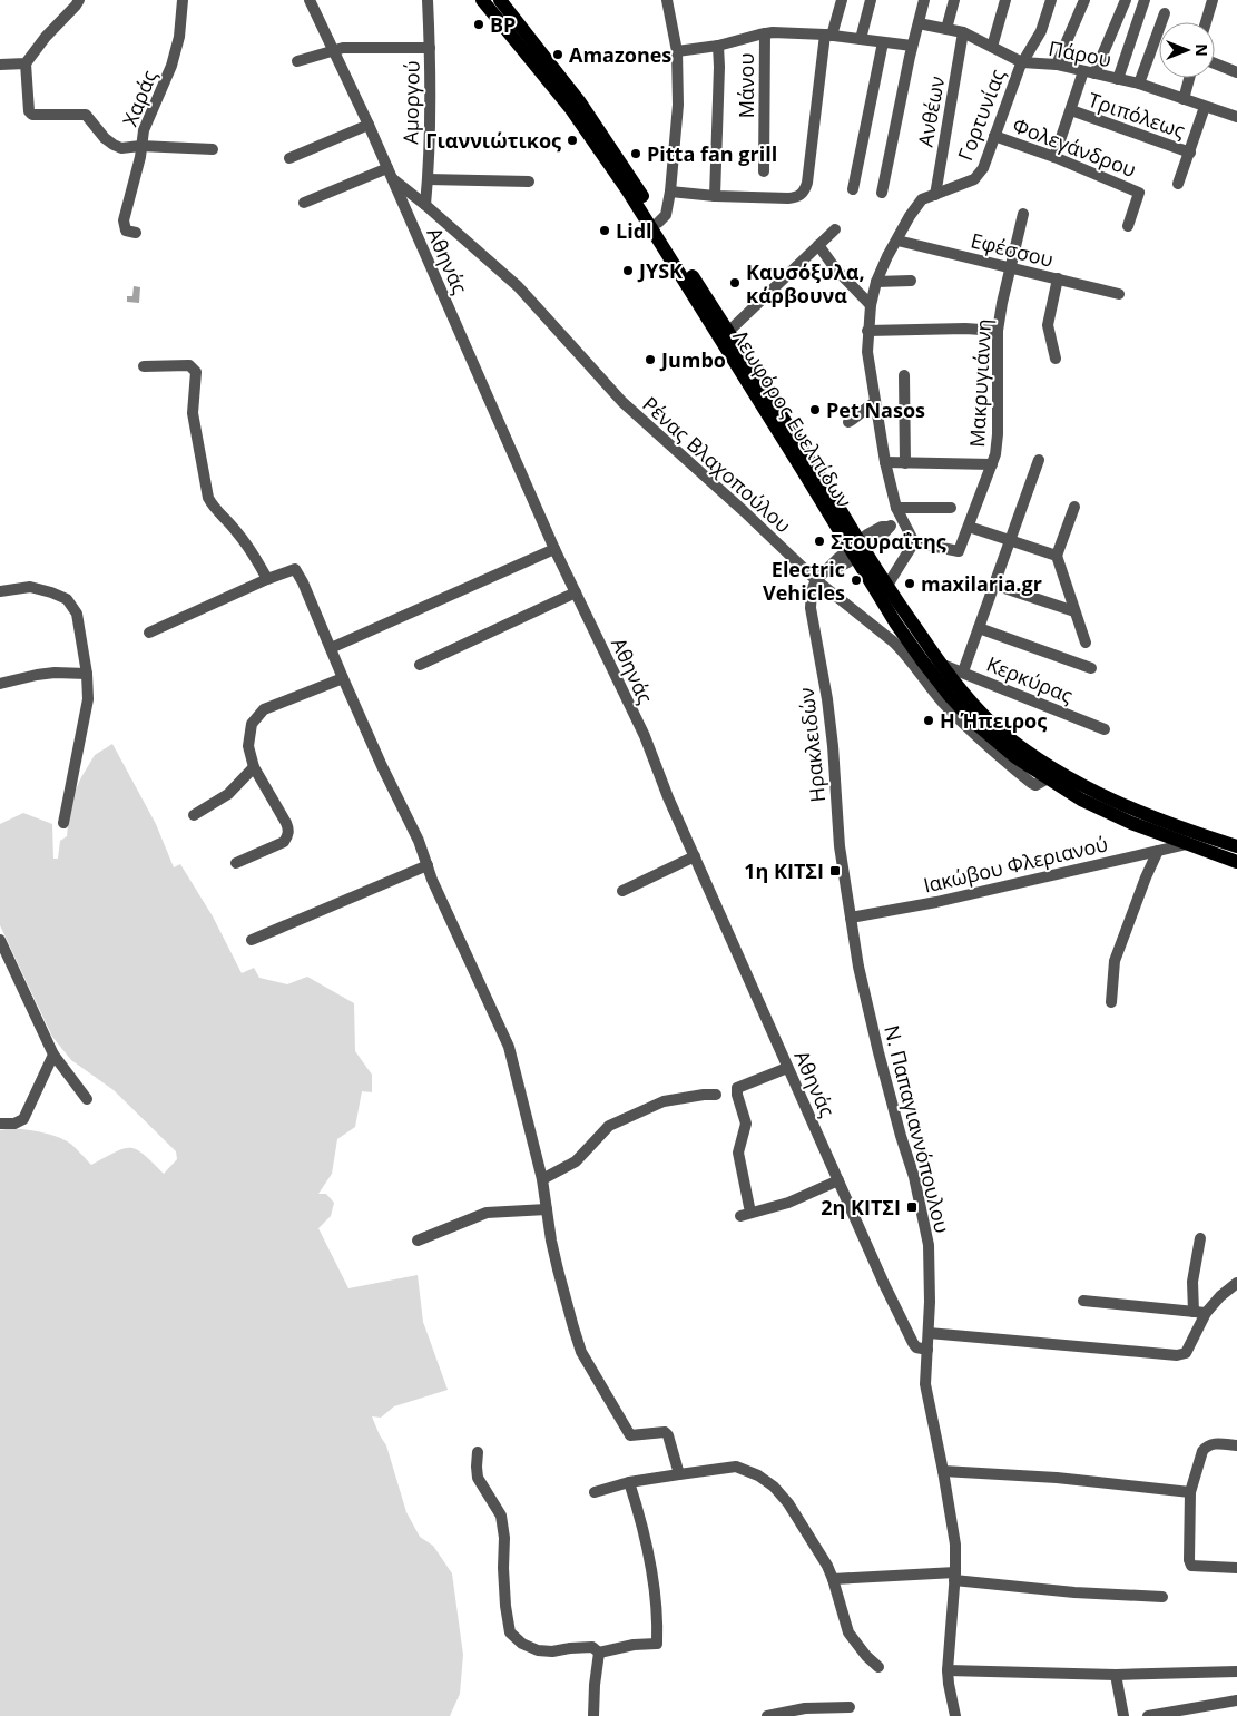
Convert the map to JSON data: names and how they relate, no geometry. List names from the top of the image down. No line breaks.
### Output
{"streets":{"main road":["Λεωφόρος Ευελπίδων"],"street":["Πάρου","Μάνου","Χαράς","Αμοργού","Ανθέων","Γορτυνίας","Τριπόλεως","Φολεγάνδρου","Εφέσσου","Αθηνάς","Μακρυγιάννη","Ρένας Βλαχοπούλου","Κερκύρας","Ηρακλειδών","Ιακώβου Φλεριανού","Ν. Παπαγιαννόπουλου"]},"crossings":[["Πάρου","Ανθέων"],["Πάρου","Γορτυνίας"],["Αμοργού","Ρένας Βλαχοπούλου"],["Ανθέων","Γορτυνίας"],["Γορτυνίας","Φολεγάνδρου"],["Γορτυνίας","Εφέσσου"],["Γορτυνίας","Μακρυγιάννη"],["Εφέσσου","Μακρυγιάννη"],["Αθηνάς","Ρένας Βλαχοπούλου"],["Αθηνάς","Ν. Παπαγιαννόπουλου"],["Λεωφόρος Ευελπίδων","Ρένας Βλαχοπούλου"],["Λεωφόρος Ευελπίδων","Κερκύρας"],["Λεωφόρος Ευελπίδων","Ιακώβου Φλεριανού"],["Ρένας Βλαχοπούλου","Ηρακλειδών"],["Ηρακλειδών","Ιακώβου Φλεριανού"],["Ηρακλειδών","Ν. Παπαγιαννόπουλου"],["Ιακώβου Φλεριανού","Ν. Παπαγιαννόπουλου"]],"places":{"other":["BP","Amazones","Γιαννιώτικος","Pitta fan grill","Lidl","JYSK","Καυσόξυλα, κάρβουνα","Jumbo","Pet Nasos","Στουραΐτης","Electric Vehicles","maxilaria.gr","Η Ήπειρος"],"transit":["1η ΚΙΤΣΙ","2η ΚΙΤΣΙ"]},"north":"right"}
